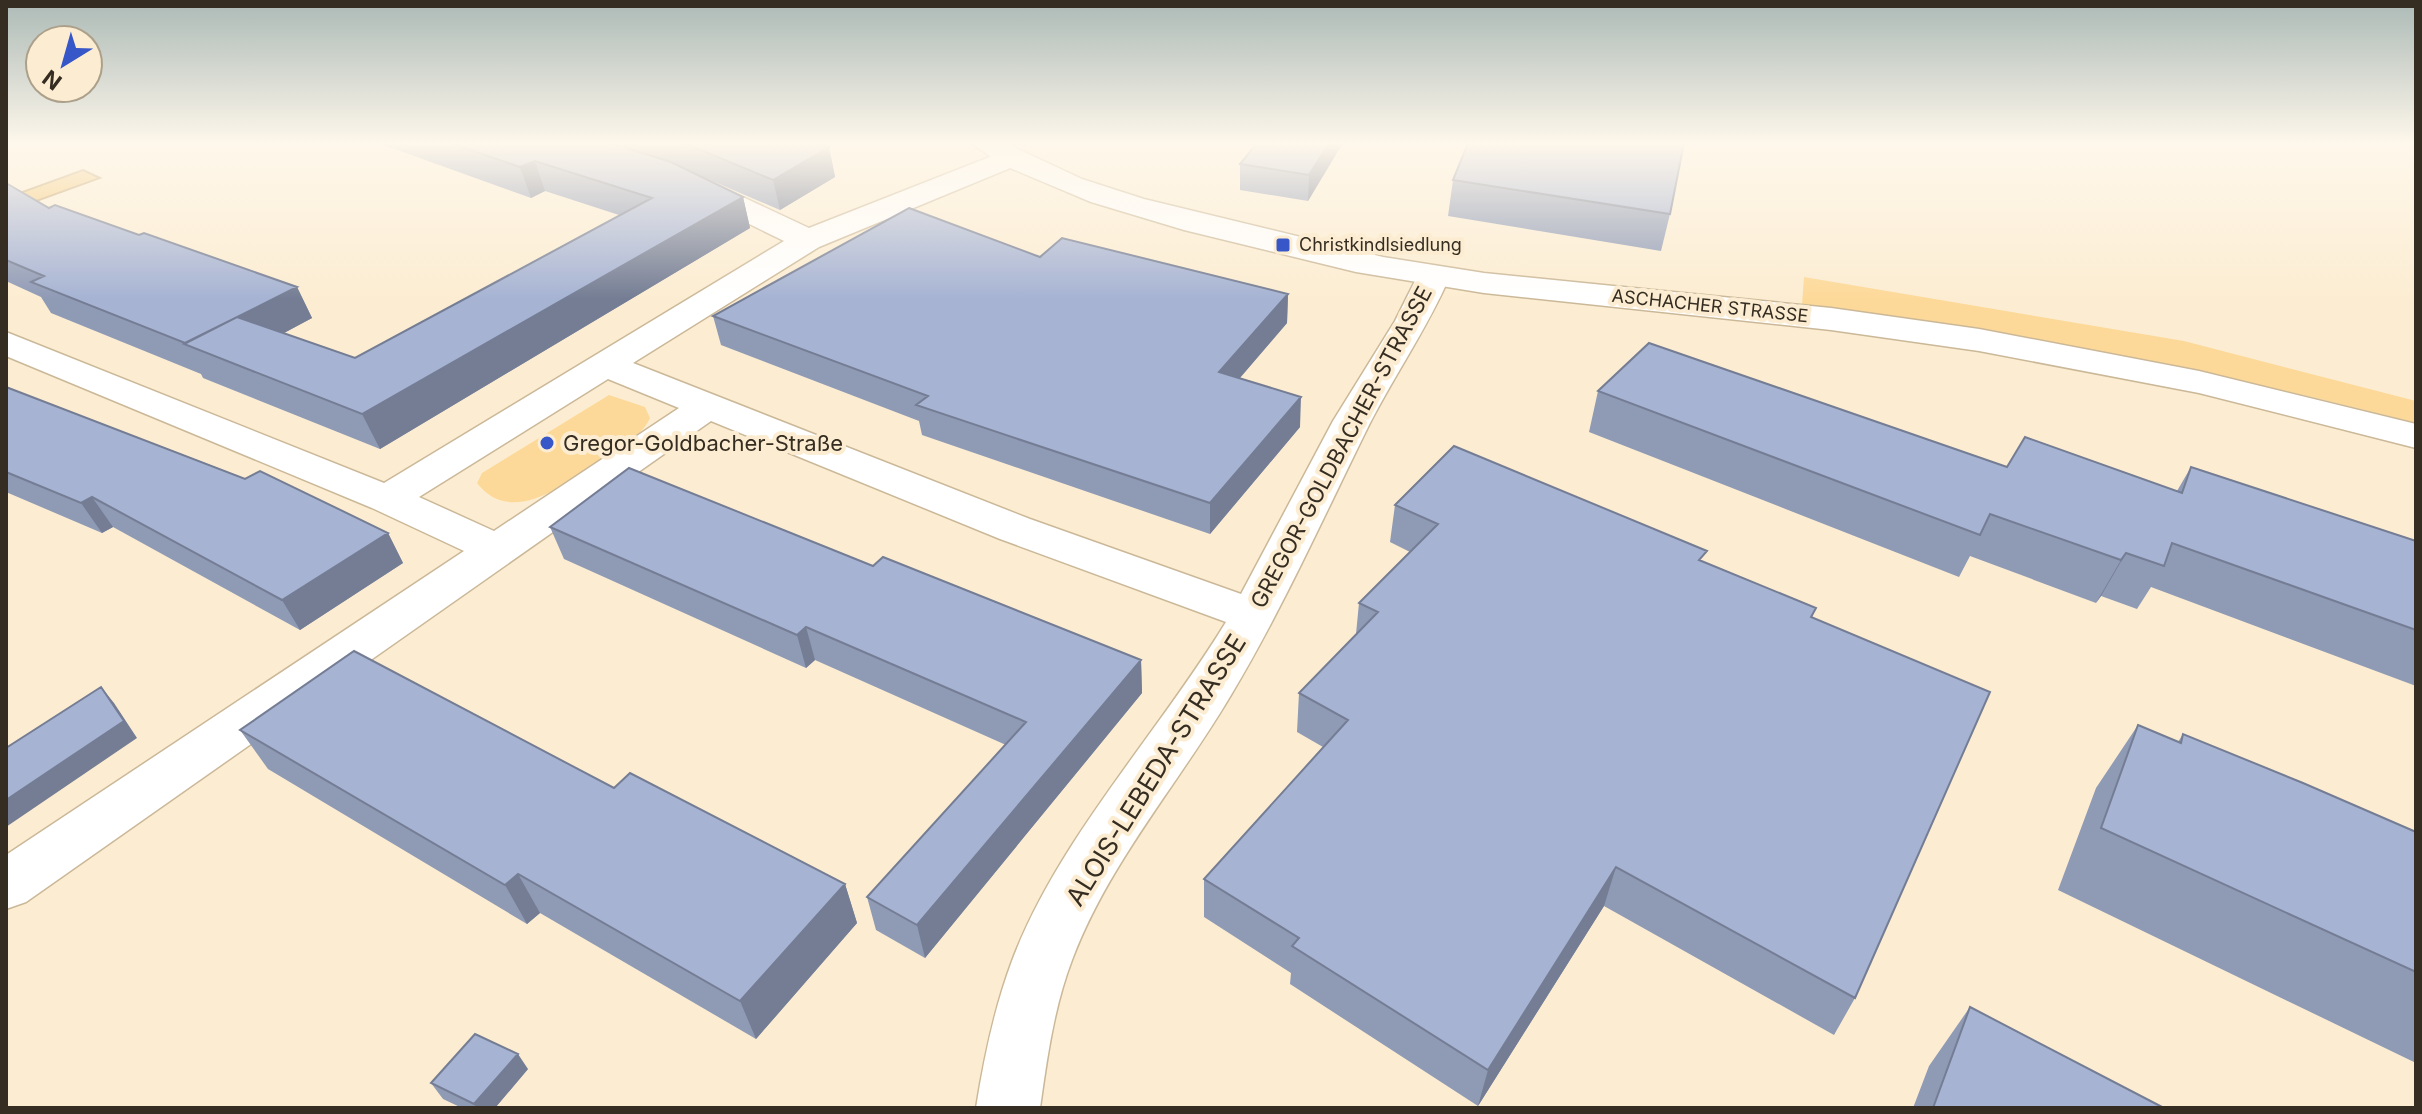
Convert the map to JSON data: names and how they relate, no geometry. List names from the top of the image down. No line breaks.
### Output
{"streets":{"street":["ASCHACHER STRASSE","GREGOR-GOLDBACHER-STRASSE","ALOIS-LEBEDA-STRASSE"]},"crossings":[["ASCHACHER STRASSE","GREGOR-GOLDBACHER-STRASSE"],["GREGOR-GOLDBACHER-STRASSE","ALOIS-LEBEDA-STRASSE"]],"places":{"transit":["Christkindlsiedlung"],"other":["Gregor-Goldbacher-Straße"]},"north":"bottom left"}
